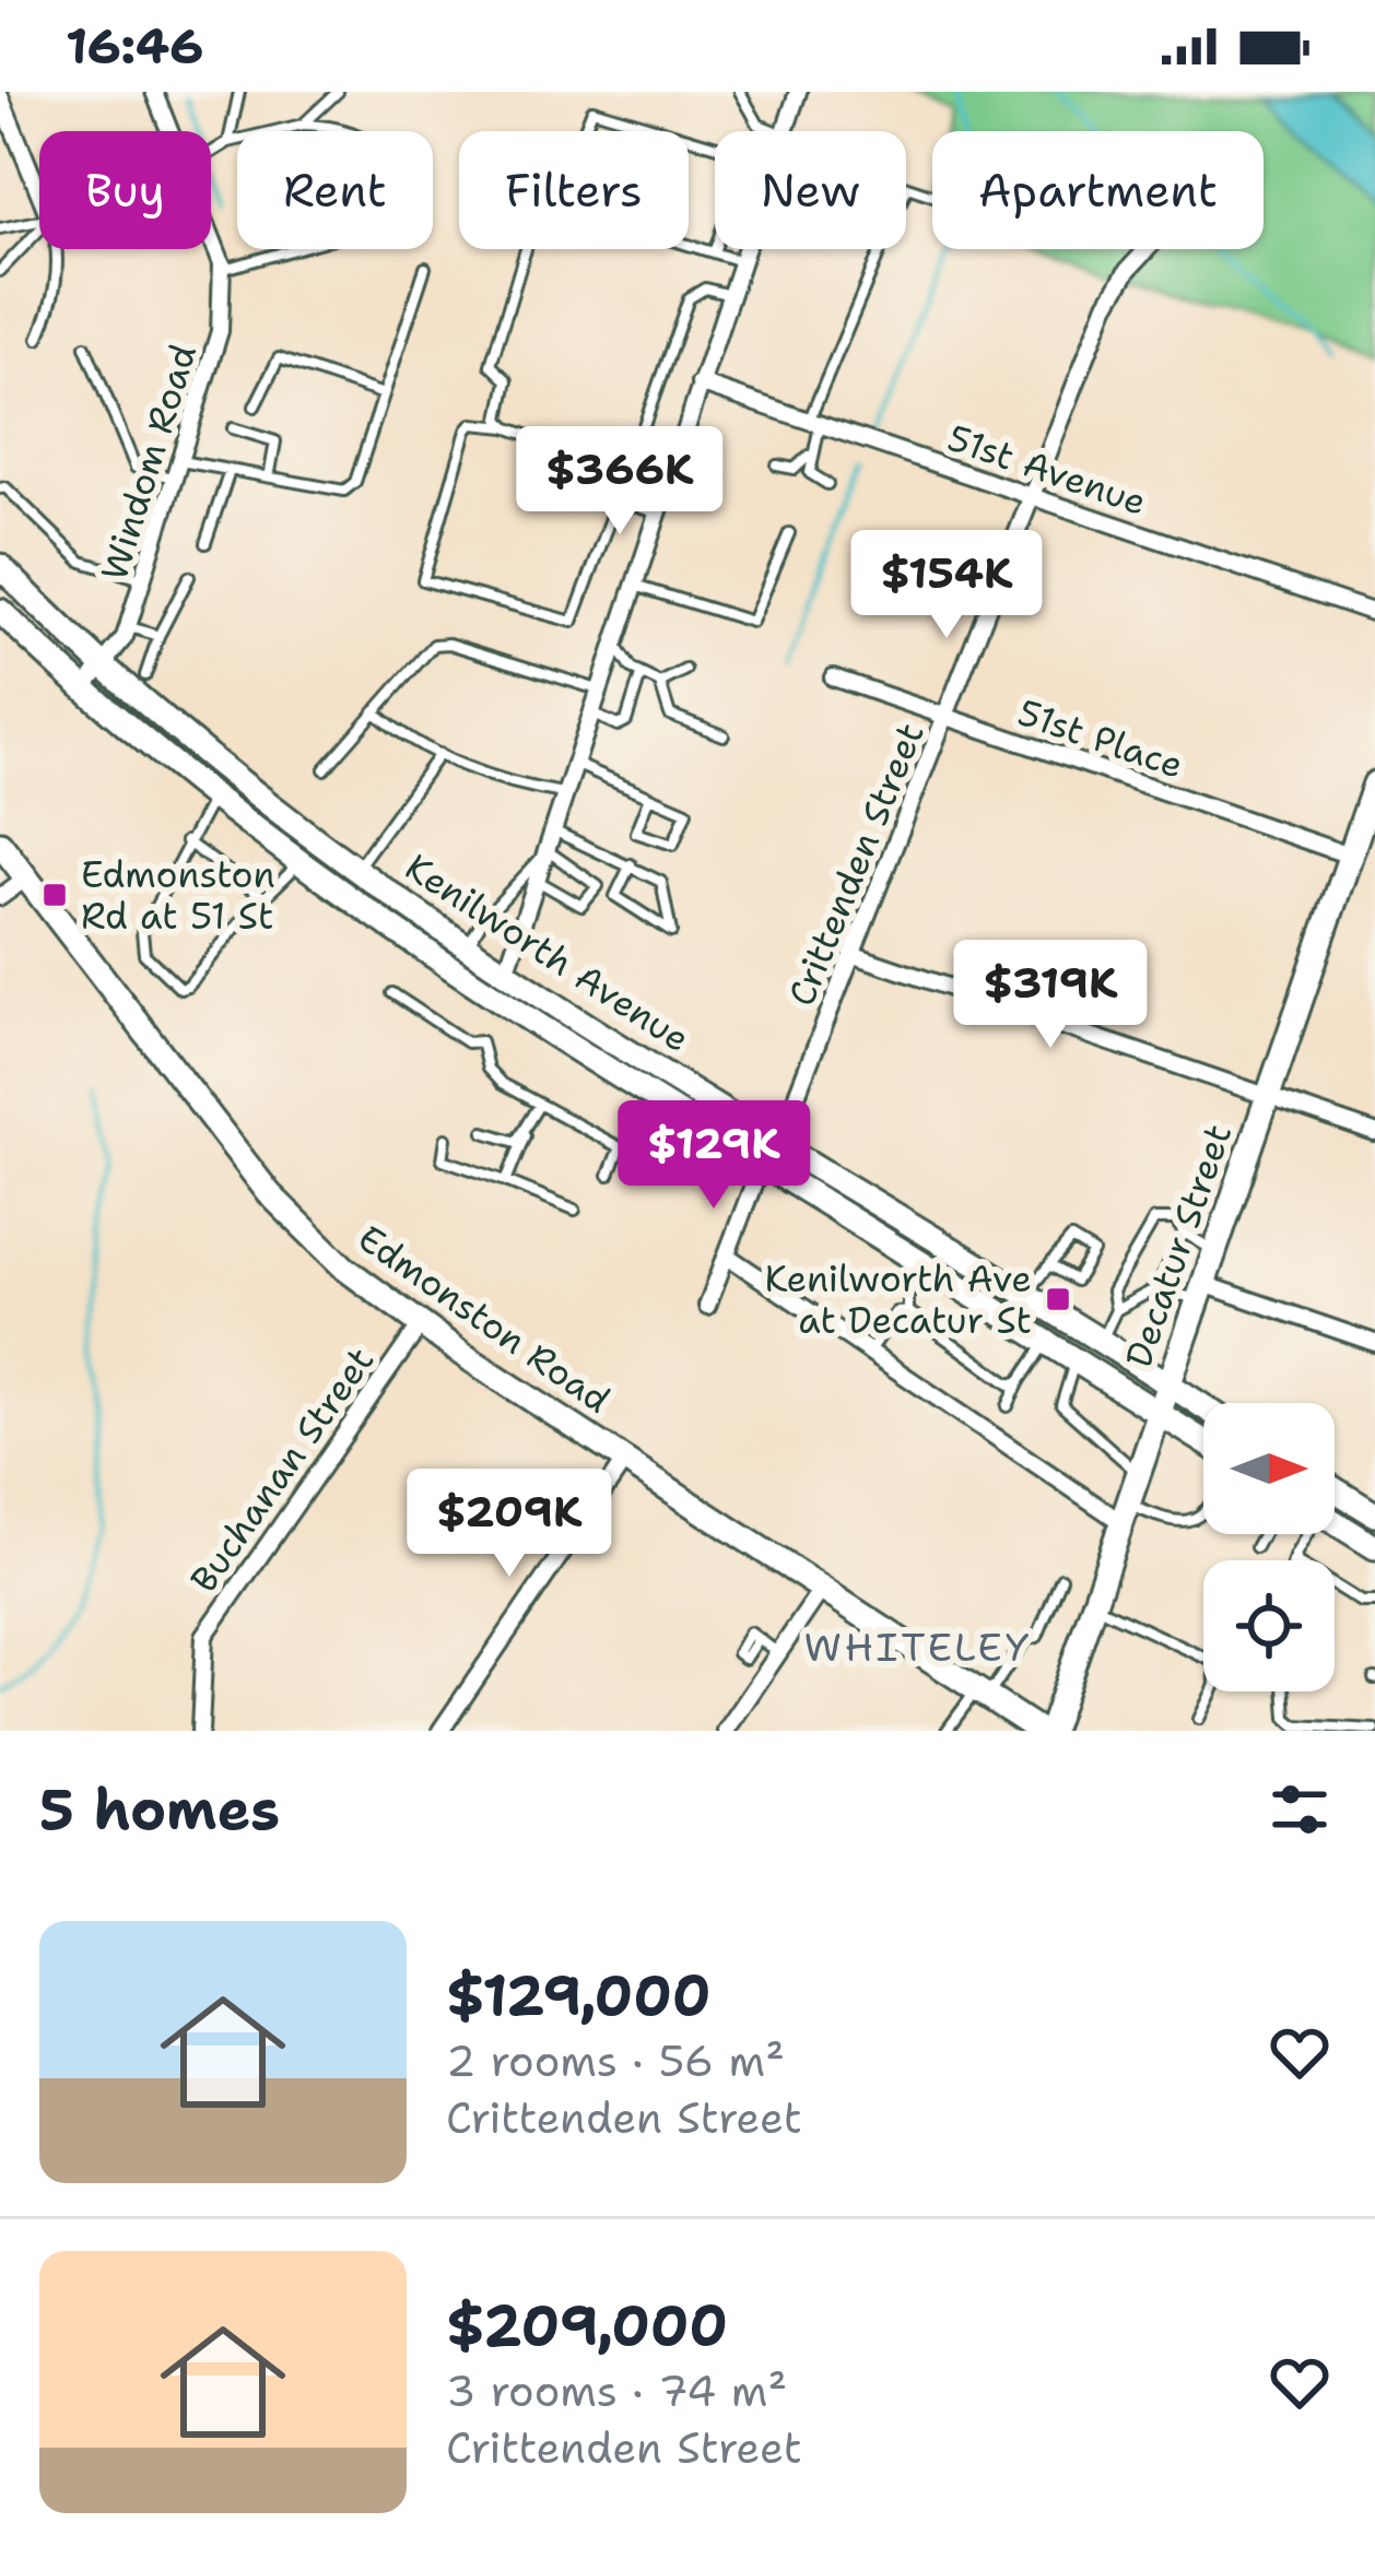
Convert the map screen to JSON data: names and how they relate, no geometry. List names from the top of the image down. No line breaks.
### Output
{"streets":{"main road":["Kenilworth Avenue","Decatur Street","Edmonston Road"],"street":["Windom Road","51st Avenue","51st Place","Crittenden Street","Buchanan Street"]},"crossings":[["Windom Road","Kenilworth Avenue"],["51st Avenue","Crittenden Street"],["51st Place","Crittenden Street"],["51st Place","Decatur Street"],["Kenilworth Avenue","Decatur Street"],["Edmonston Road","Buchanan Street"]],"districts":["WHITELEY"],"places":{"transit":["Edmonston Rd at 51 St","Kenilworth Ave at Decatur St"]},"north":"right","page":{"status":"16:46","chip":["Buy","Rent","Filters","New","Apartment"],"price":["$366K","$154K","$319K","$129K","$209K"],"heading":"5 homes","list":[{"name":"$129,000","note":"2 rooms · 56 m² · Crittenden Street"},{"name":"$209,000","note":"3 rooms · 74 m² · Crittenden Street"}]}}
